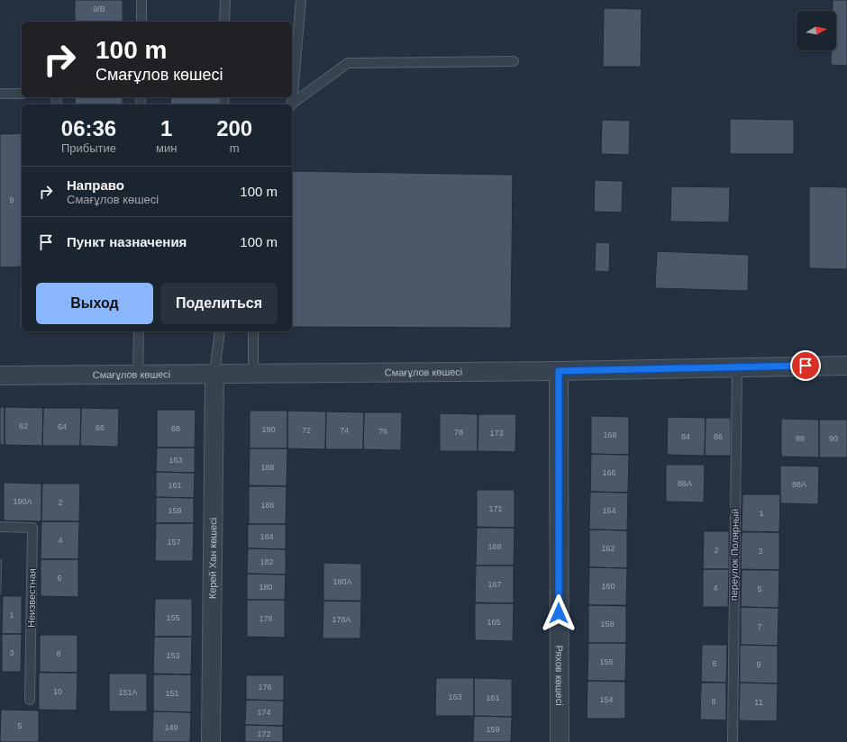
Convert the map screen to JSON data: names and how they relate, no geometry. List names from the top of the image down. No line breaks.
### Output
{"streets":{"street":["Смағұлов көшесі","Керей Хан көшесі","Ряхов көшесі"],"lane":["переулок Полярный","Неизвестная"]},"crossings":[["Смағұлов көшесі","переулок Полярный"],["Смағұлов көшесі","Керей Хан көшесі"],["Смағұлов көшесі","Ряхов көшесі"]],"house_numbers":["9/В","9","62","64","66","68","190","72","74","76","78","173","168","84","86","88","90","163","188","166","86А","88А","161","190А","2","186","171","159","164","1","184","4","157","169","162","2","3","182","6","180А","167","160","180","4","5","1","155","178","178А","165","158","7","3","8","153","156","6","9","176","10","151А","151","163","161","154","8","11","174","5","149","159","172"],"north":"right","page":{"turn":["100 m","Смағұлов көшесі"],"eta":["06:36","Прибытие","1","мин","200","m"],"list":[{"name":"Направо","note":"Смағұлов көшесі","value":"100 m"},{"name":"Пункт назначения","value":"100 m"}],"buttons":["Выход","Поделиться"]}}
